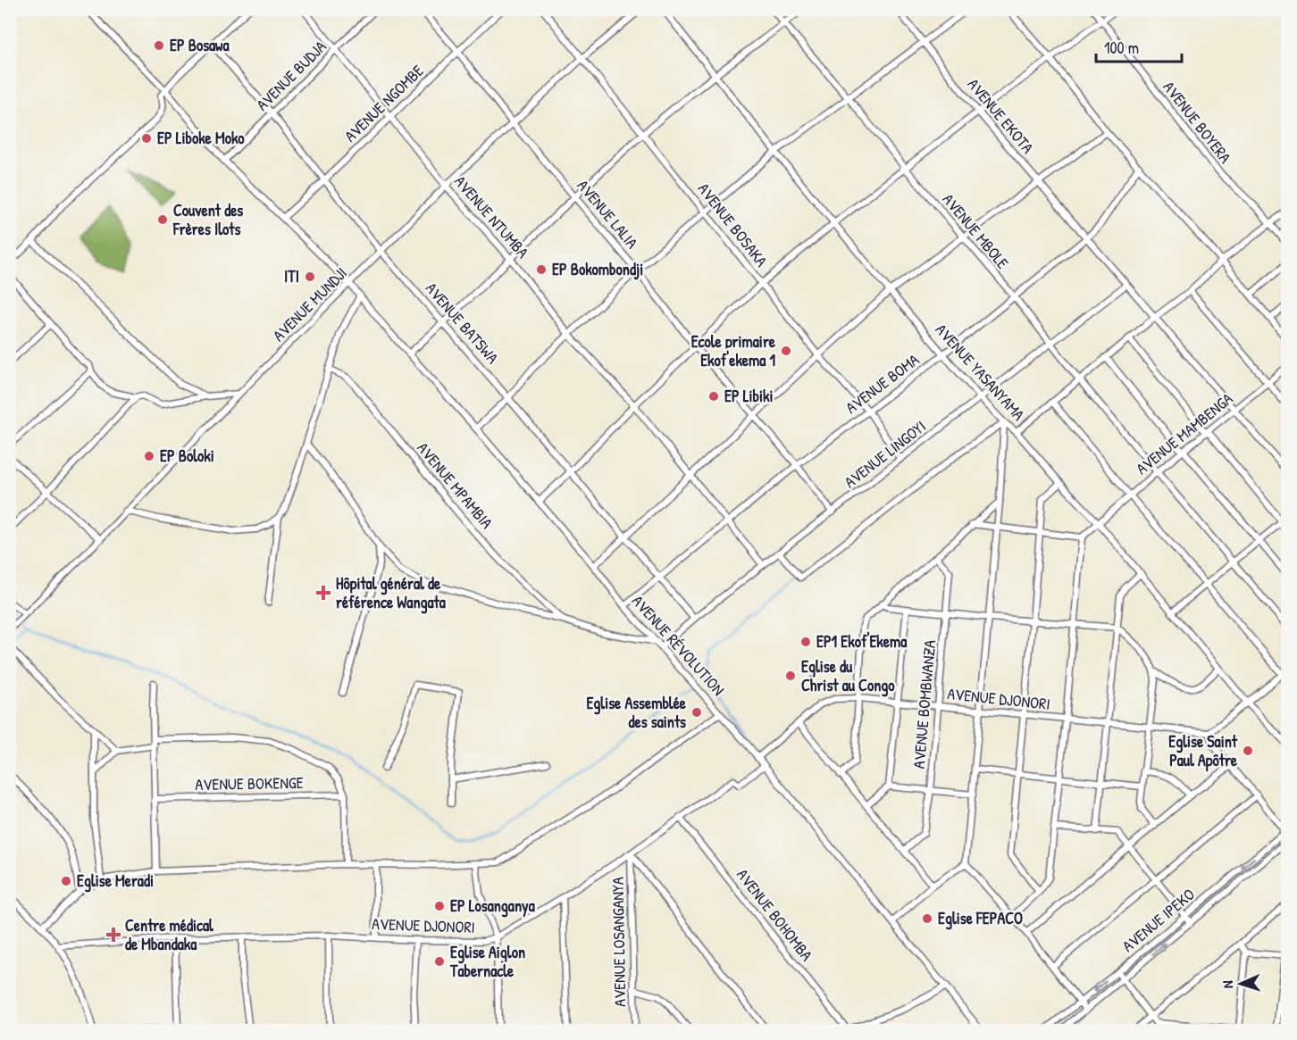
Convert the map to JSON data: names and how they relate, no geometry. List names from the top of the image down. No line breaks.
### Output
{"streets":{"street":["AVENUE BUDJA","AVENUE NGOMBE","AVENUE EKOTA","AVENUE BOYERA","AVENUE LALIA","AVENUE NTUMBA","AVENUE BOSAKA","AVENUE MBOLE","AVENUE MUNDJI","AVENUE BATSWA","AVENUE YASANYAMA","AVENUE BOMA","AVENUE MAMBENGA","AVENUE LINGOYI","AVENUE MPAMBIA","AVENUE RÉVOLUTION","AVENUE DJONORI","AVENUE BOMBWANZA","AVENUE BOKENGE","AVENUE BOHOMBA","AVENUE IPEKO","AVENUE LOSANGANYA"]},"crossings":[["AVENUE BUDJA","AVENUE NTUMBA"],["AVENUE BUDJA","AVENUE BATSWA"],["AVENUE BUDJA","AVENUE RÉVOLUTION"],["AVENUE NGOMBE","AVENUE LALIA"],["AVENUE NGOMBE","AVENUE NTUMBA"],["AVENUE NGOMBE","AVENUE BATSWA"],["AVENUE NGOMBE","AVENUE RÉVOLUTION"],["AVENUE EKOTA","AVENUE BOMA"],["AVENUE EKOTA","AVENUE MAMBENGA"],["AVENUE EKOTA","AVENUE LINGOYI"],["AVENUE LALIA","AVENUE MUNDJI"],["AVENUE LALIA","AVENUE BOMA"],["AVENUE LALIA","AVENUE LINGOYI"],["AVENUE NTUMBA","AVENUE MUNDJI"],["AVENUE NTUMBA","AVENUE BOMA"],["AVENUE NTUMBA","AVENUE LINGOYI"],["AVENUE BOSAKA","AVENUE MUNDJI"],["AVENUE BOSAKA","AVENUE BOMA"],["AVENUE BOSAKA","AVENUE LINGOYI"],["AVENUE MBOLE","AVENUE BOMA"],["AVENUE MBOLE","AVENUE MAMBENGA"],["AVENUE MBOLE","AVENUE LINGOYI"],["AVENUE MUNDJI","AVENUE BATSWA"],["AVENUE MUNDJI","AVENUE RÉVOLUTION"],["AVENUE BATSWA","AVENUE BOMA"],["AVENUE BATSWA","AVENUE LINGOYI"],["AVENUE YASANYAMA","AVENUE BOMA"],["AVENUE YASANYAMA","AVENUE MAMBENGA"],["AVENUE YASANYAMA","AVENUE LINGOYI"],["AVENUE BOMA","AVENUE RÉVOLUTION"],["AVENUE LINGOYI","AVENUE RÉVOLUTION"],["AVENUE RÉVOLUTION","AVENUE DJONORI"],["AVENUE DJONORI","AVENUE BOMBWANZA"],["AVENUE DJONORI","AVENUE BOHOMBA"],["AVENUE DJONORI","AVENUE LOSANGANYA"]],"places":{"other":["EP Bosawa","EP Liboke Moko","Couvent des Frères Ilots","EP Bokombondji","ITI","Ecole primaire Ekof'ekema 1","EP Libiki","EP Boloki","EP1 Ekof'Ekema","Eglise du Christ au Congo","Eglise Assemblée des saints","Eglise Saint Paul Apôtre","Eglise Meradi","EP Losanganya","Eglise FEPACO","Eglise Aiglon Tabernacle"],"health":["Hôpital général de référence Wangata","Centre médical de Mbandaka"]},"scale_bar":"100 m","north":"left"}
